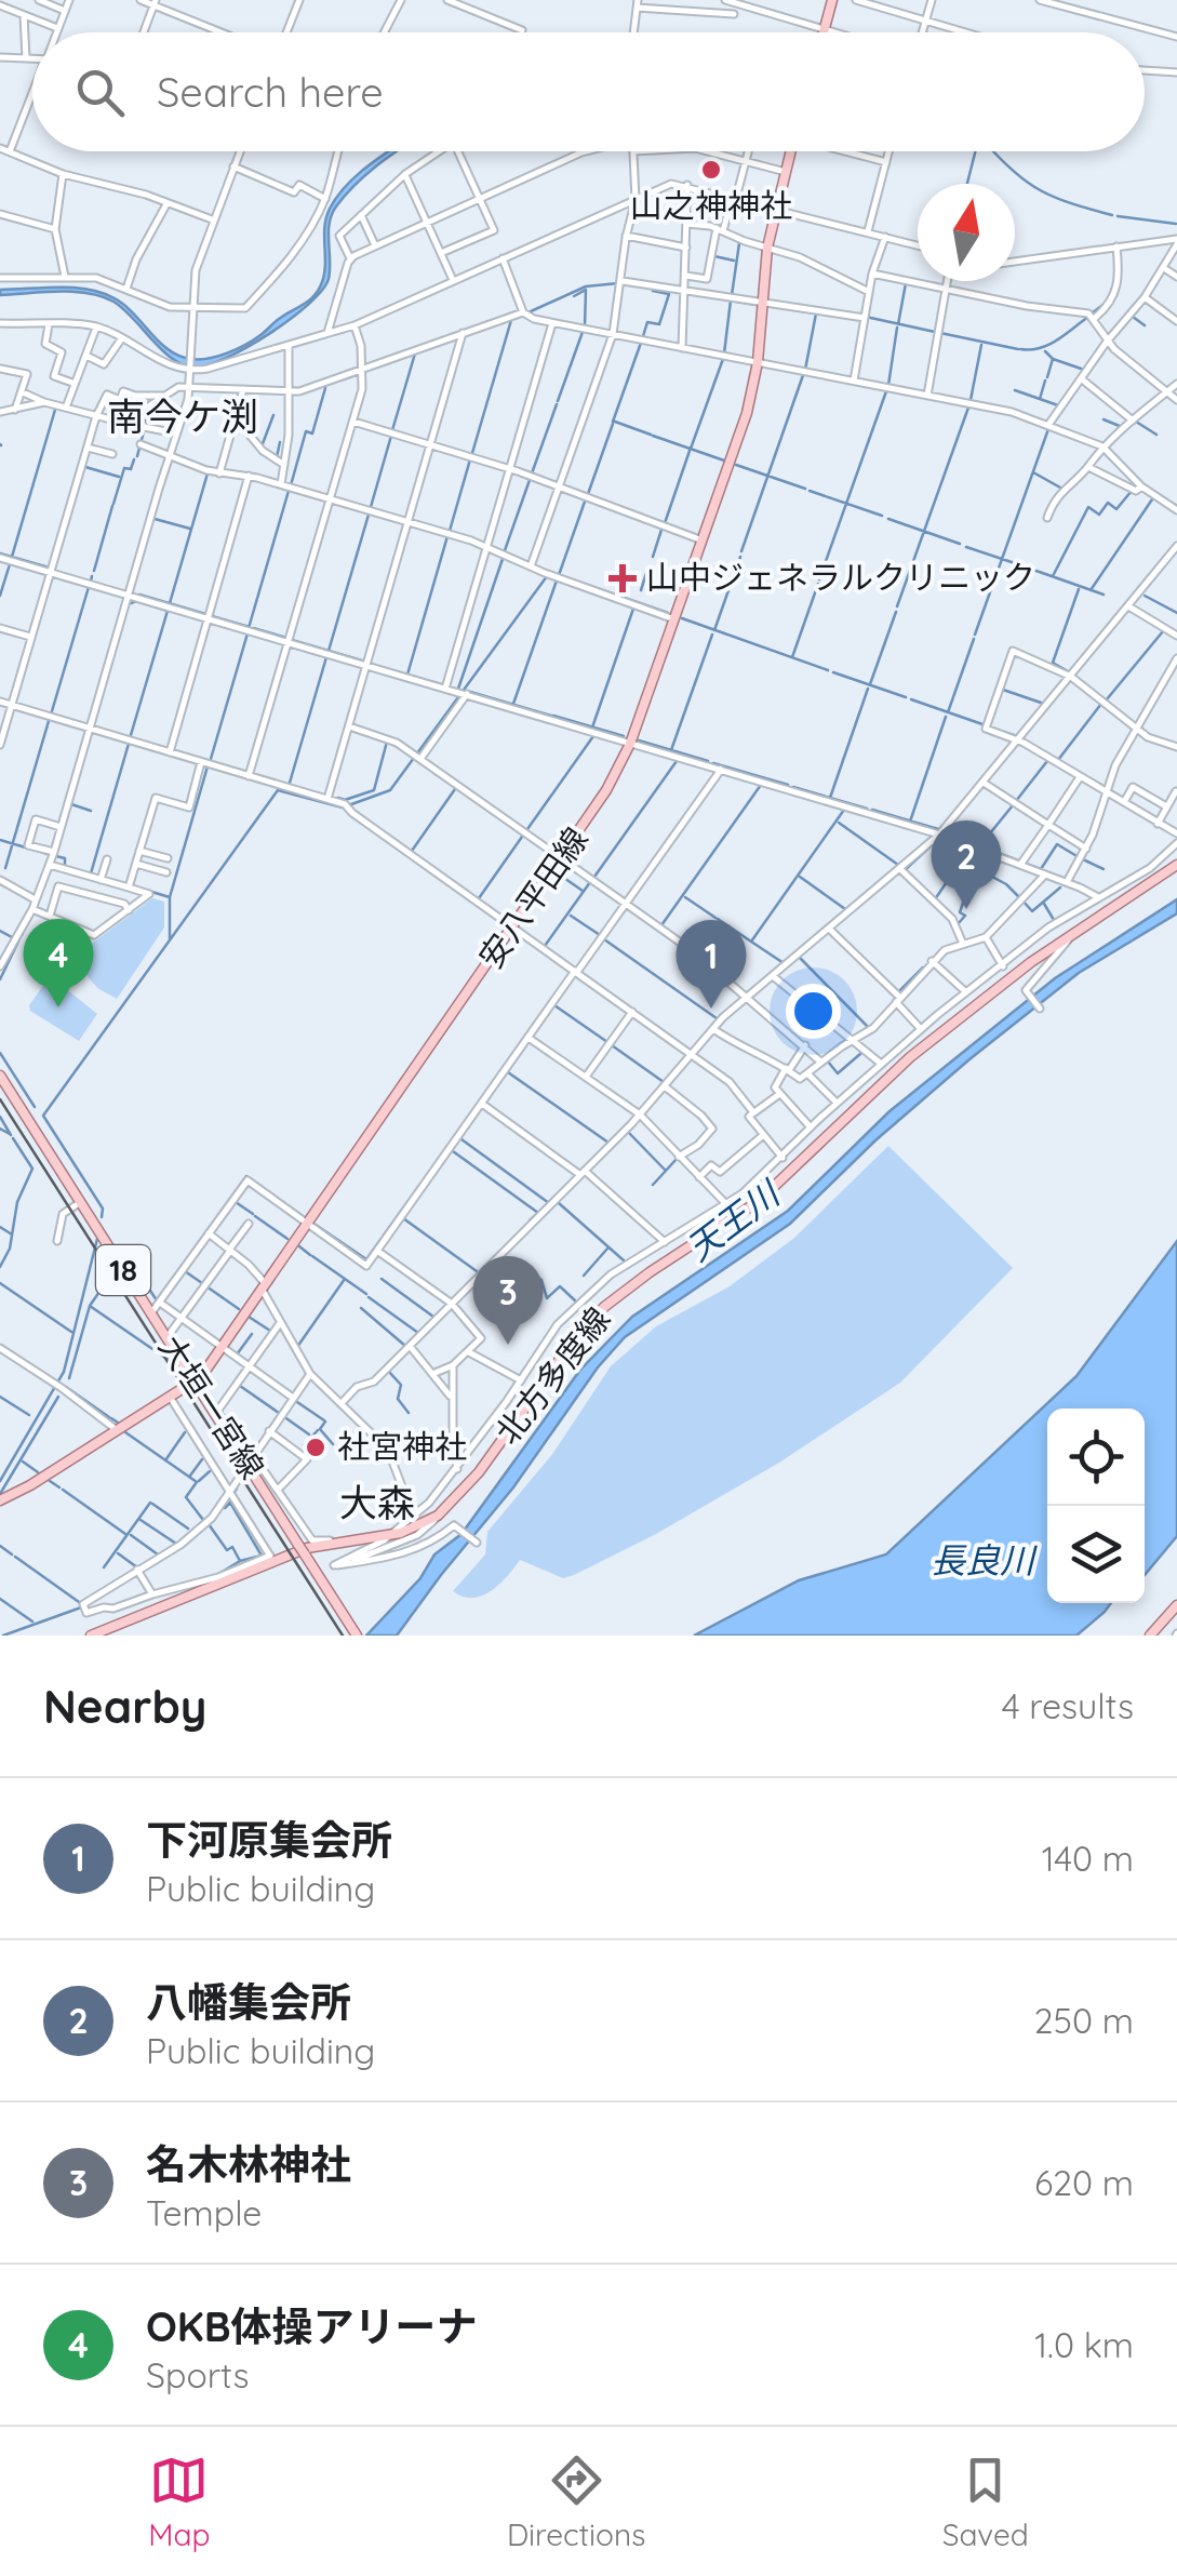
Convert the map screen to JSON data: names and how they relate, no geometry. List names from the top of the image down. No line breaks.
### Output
{"streets":{"main road":["安八平田線","18","北方多度線","大垣一宮線"]},"crossings":[["安八平田線","大垣一宮線"],["18","大垣一宮線"]],"districts":["南今ケ渕","大森"],"water":["天王川","長良川"],"places":{"other":["山之神神社","社宮神社"],"health":["山中ジェネラルクリニック"]},"north":"top","page":{"search":"Search here","pins":["2","4","1","3"],"heading":["Nearby","4 results"],"list":[{"mark":"1","name":"下河原集会所","note":"Public building","value":"140 m"},{"mark":"2","name":"八幡集会所","note":"Public building","value":"250 m"},{"mark":"3","name":"名木林神社","note":"Temple","value":"620 m"},{"mark":"4","name":"OKB体操アリーナ","note":"Sports","value":"1.0 km"}],"nav":["Map","Directions","Saved"]}}
